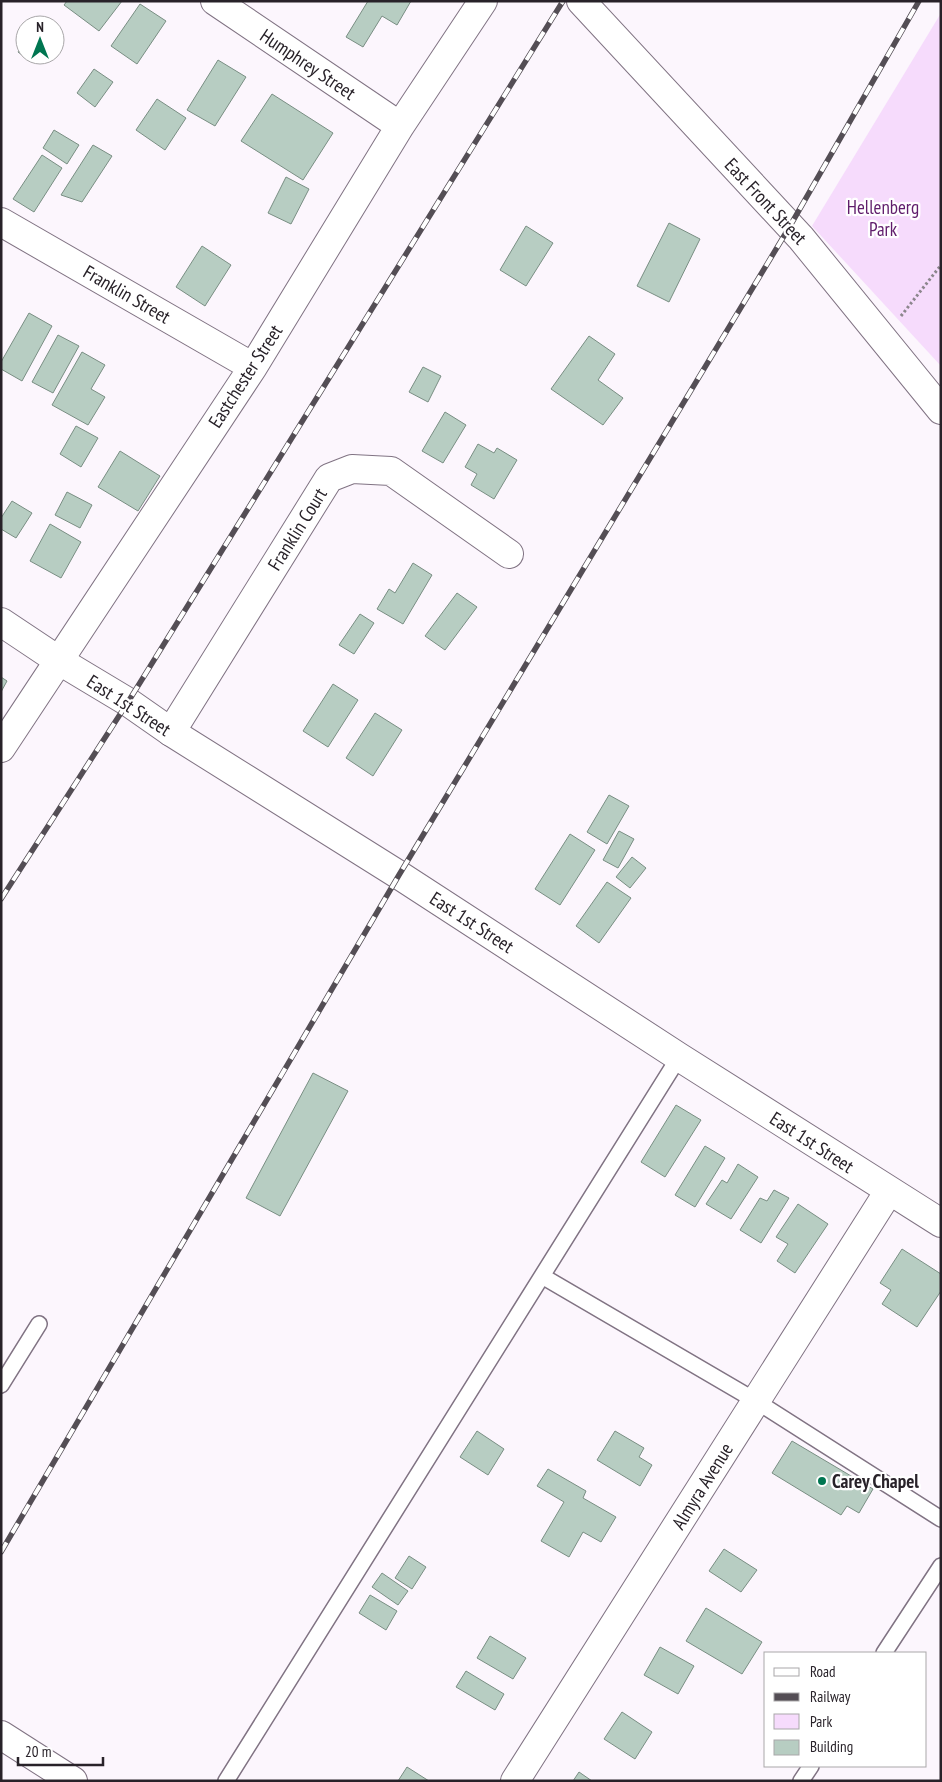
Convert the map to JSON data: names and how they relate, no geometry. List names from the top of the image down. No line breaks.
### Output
{"streets":{"street":["Humphrey Street","East Front Street","Franklin Street","Eastchester Street","Franklin Court","East 1st Street","Almyra Avenue"]},"crossings":[["Humphrey Street","Eastchester Street"],["Franklin Street","Eastchester Street"],["Eastchester Street","East 1st Street"],["Franklin Court","East 1st Street"],["East 1st Street","Almyra Avenue"]],"parks":["Hellenberg Park"],"places":["Carey Chapel"],"legend":["Road","Railway","Park","Building"],"scale_bar":"20 m","north":"top"}
